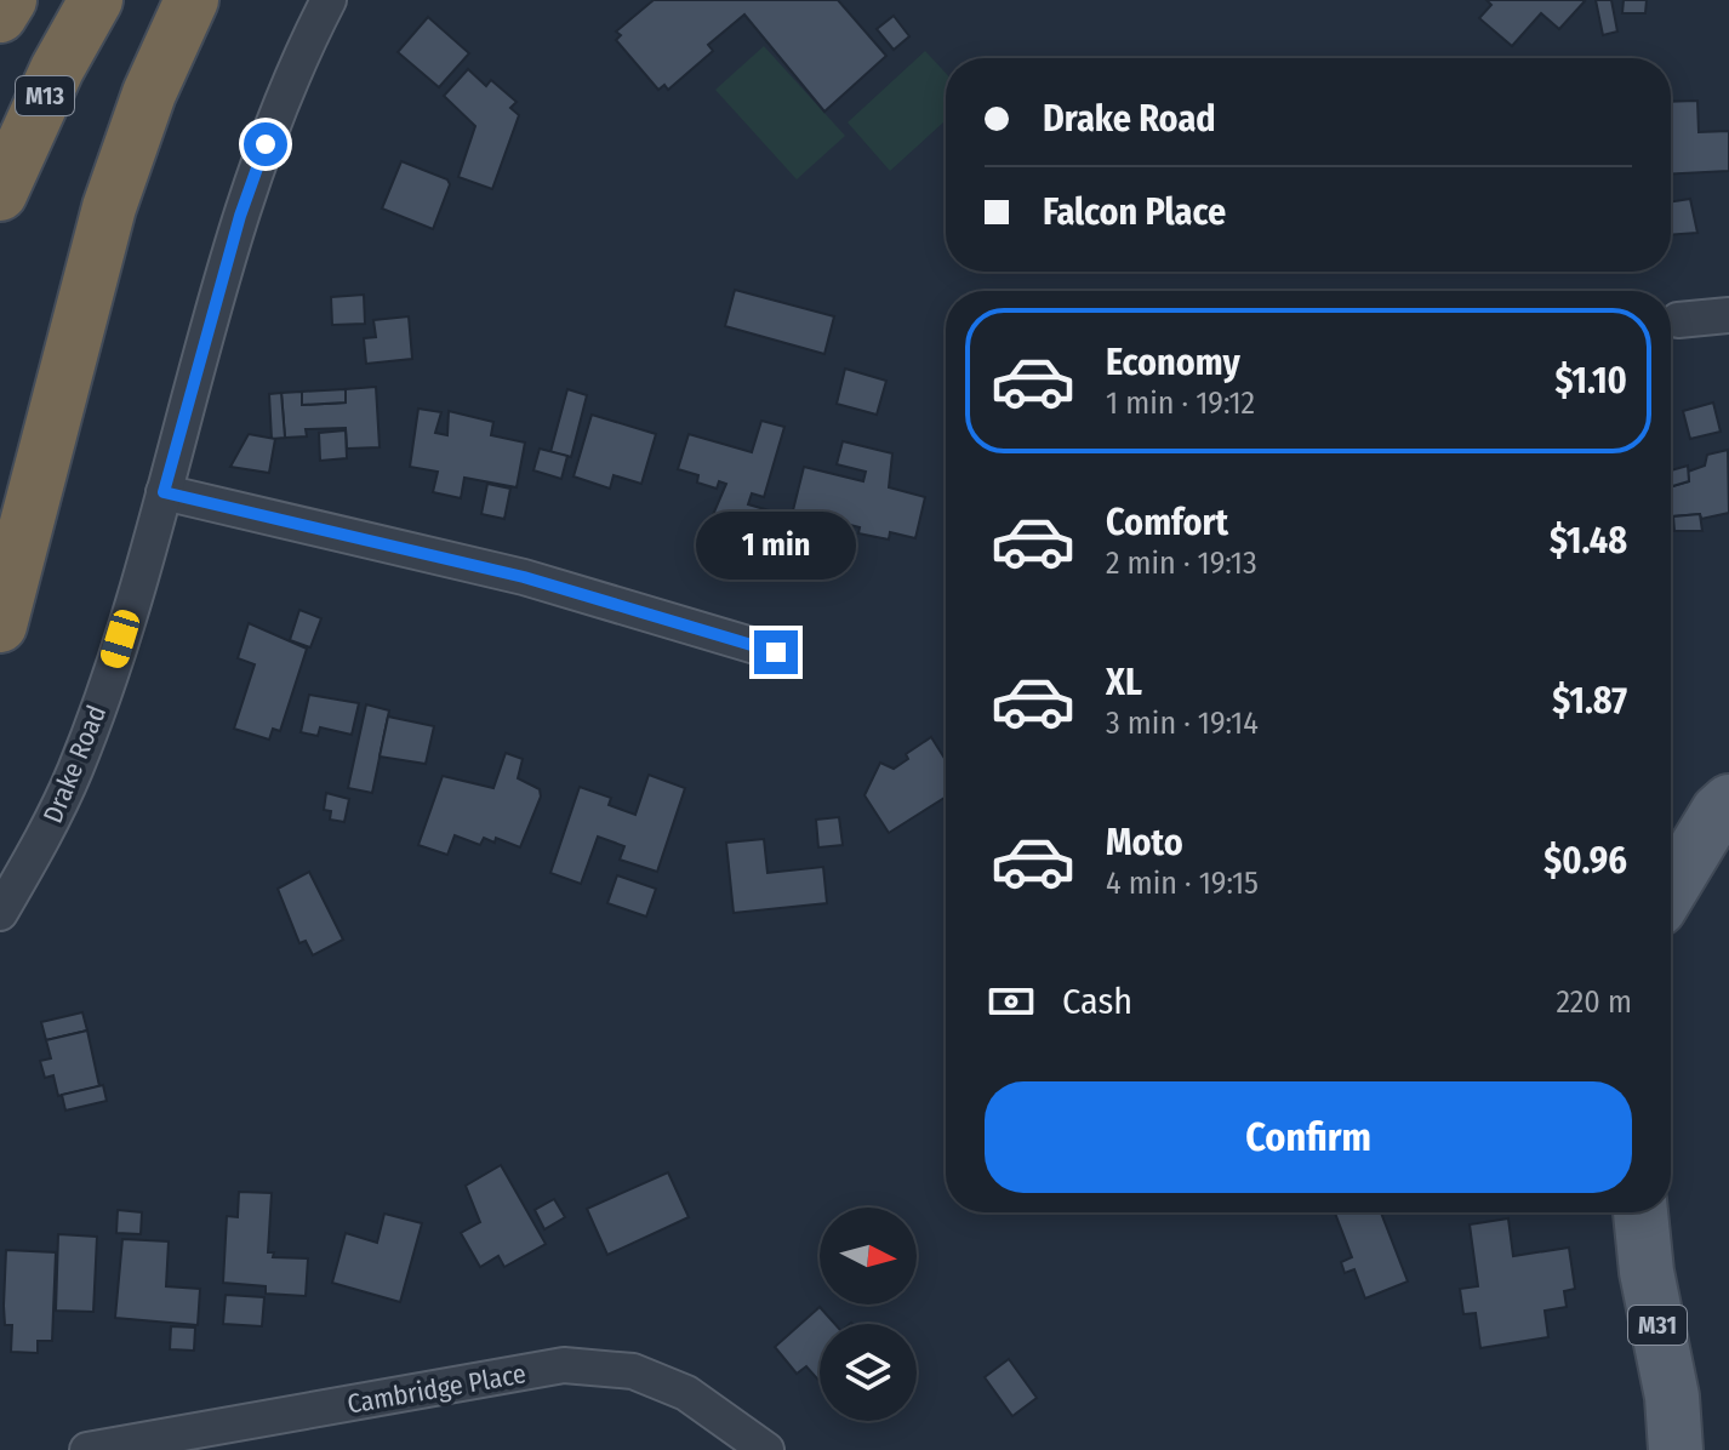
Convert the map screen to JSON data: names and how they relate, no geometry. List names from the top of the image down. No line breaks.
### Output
{"streets":{"highway":["M13"],"main road":["M31"],"street":["Drake Road","Cambridge Place"]},"north":"right","page":{"banner":["Drake Road","Falcon Place"],"list":[{"name":"Economy","note":"1 min · 19:12","value":"$1.10"},{"name":"Comfort","note":"2 min · 19:13","value":"$1.48"},{"name":"XL","note":"3 min · 19:14","value":"$1.87"},{"name":"Moto","note":"4 min · 19:15","value":"$0.96"}],"bubble":"1 min","pay":["Cash","220 m"],"buttons":"Confirm"}}
